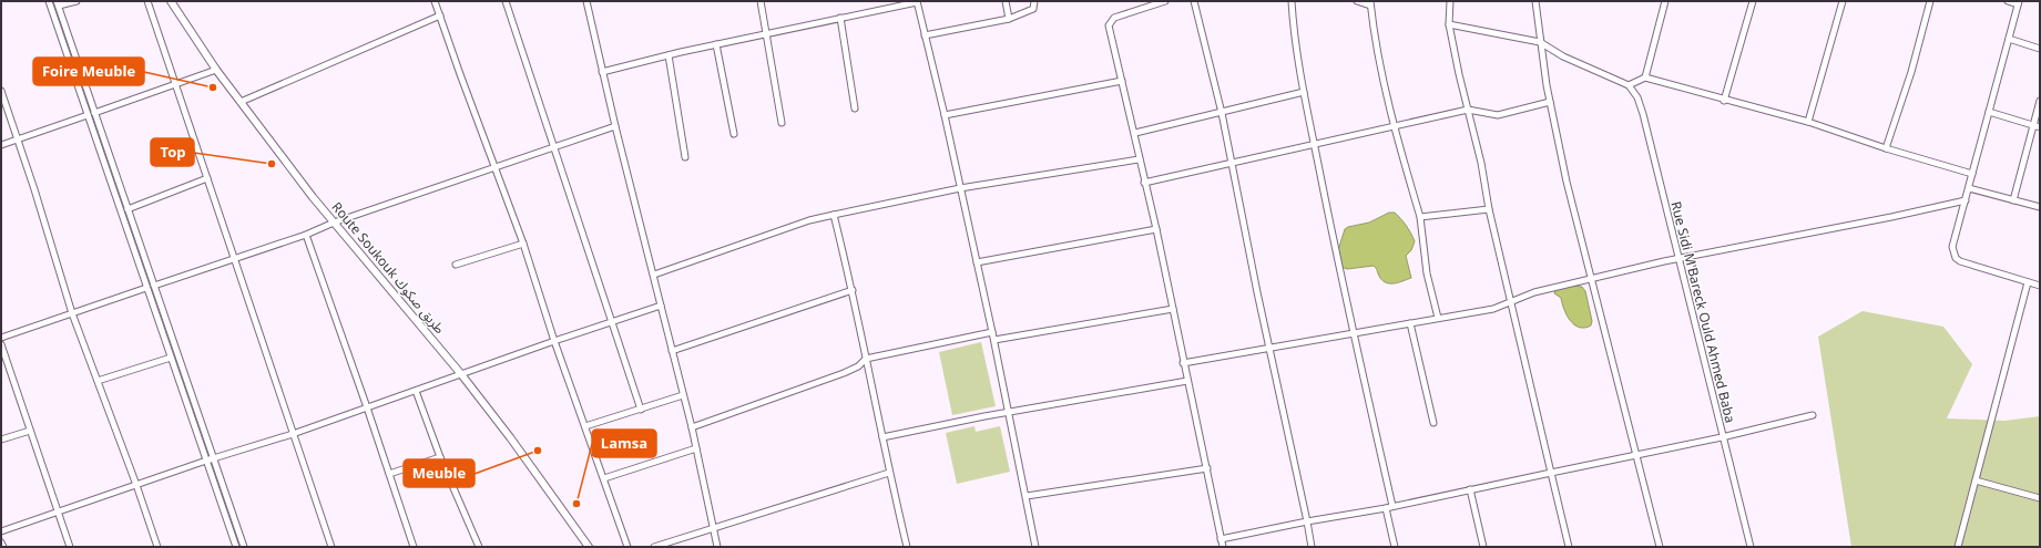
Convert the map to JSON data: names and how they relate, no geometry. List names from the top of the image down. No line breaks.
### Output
{"streets":{"street":["Route Soukouk طريق صكوك","Rue Sidi M'Bareck Ould Ahmed Baba"]},"places":["Foire Meuble","Top","Meuble","Lamsa"]}
